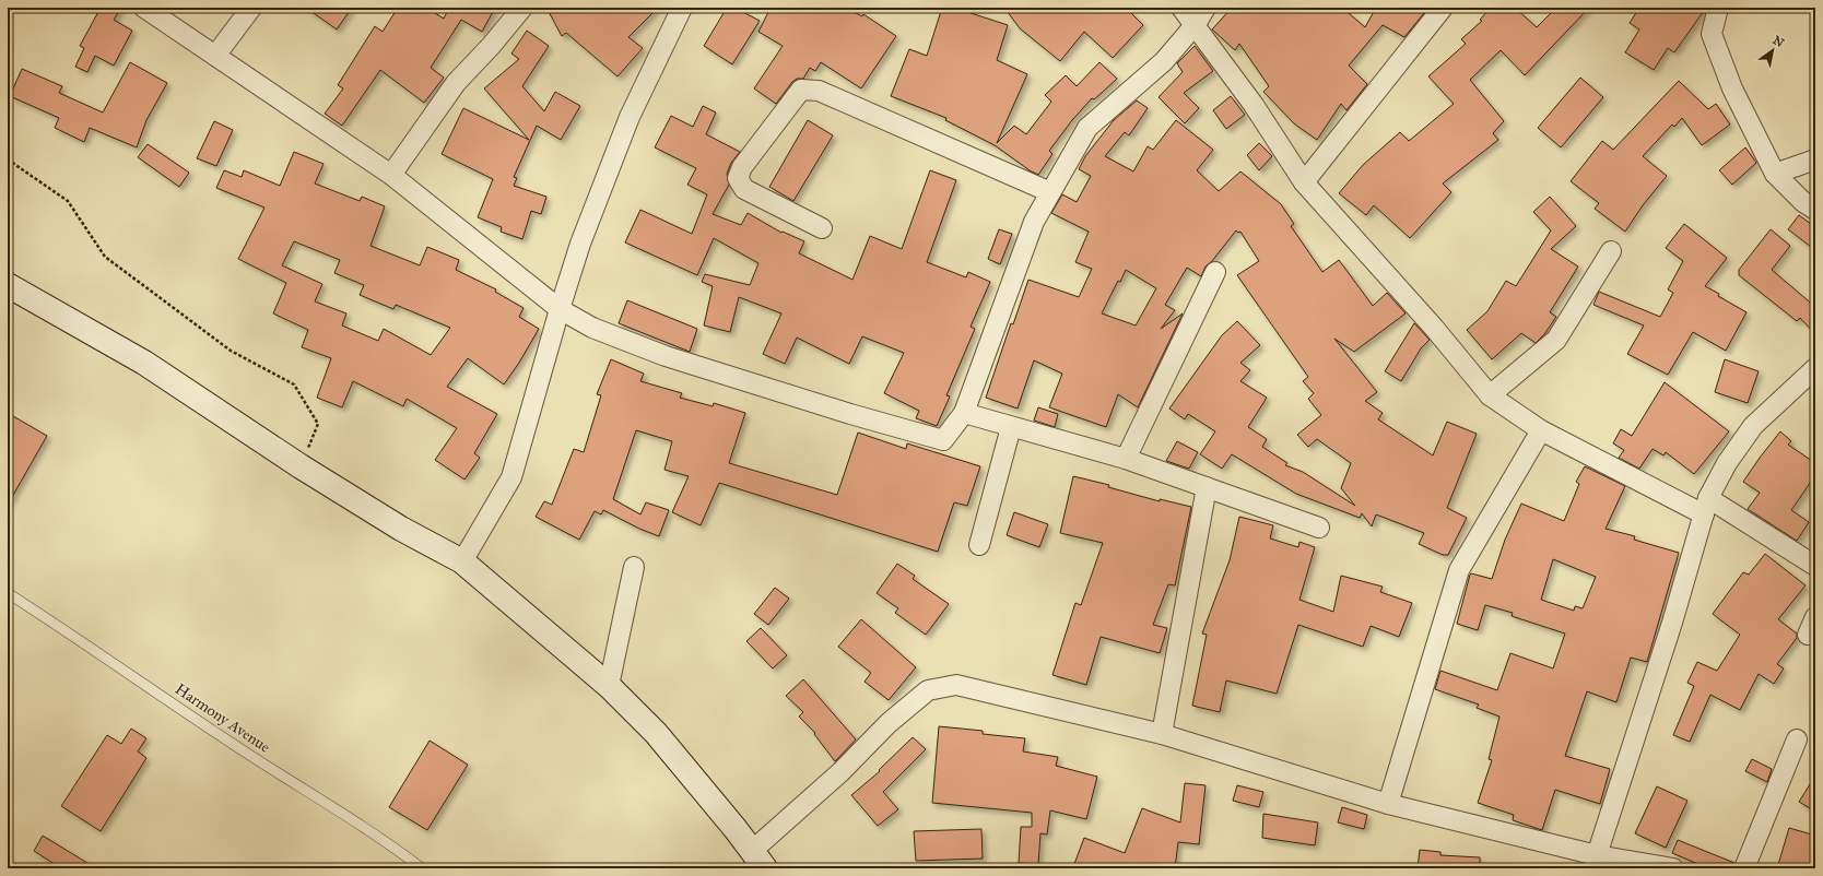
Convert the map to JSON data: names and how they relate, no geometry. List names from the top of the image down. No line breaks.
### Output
{"streets":{"lane":["Harmony Avenue"]},"north":"top right"}
